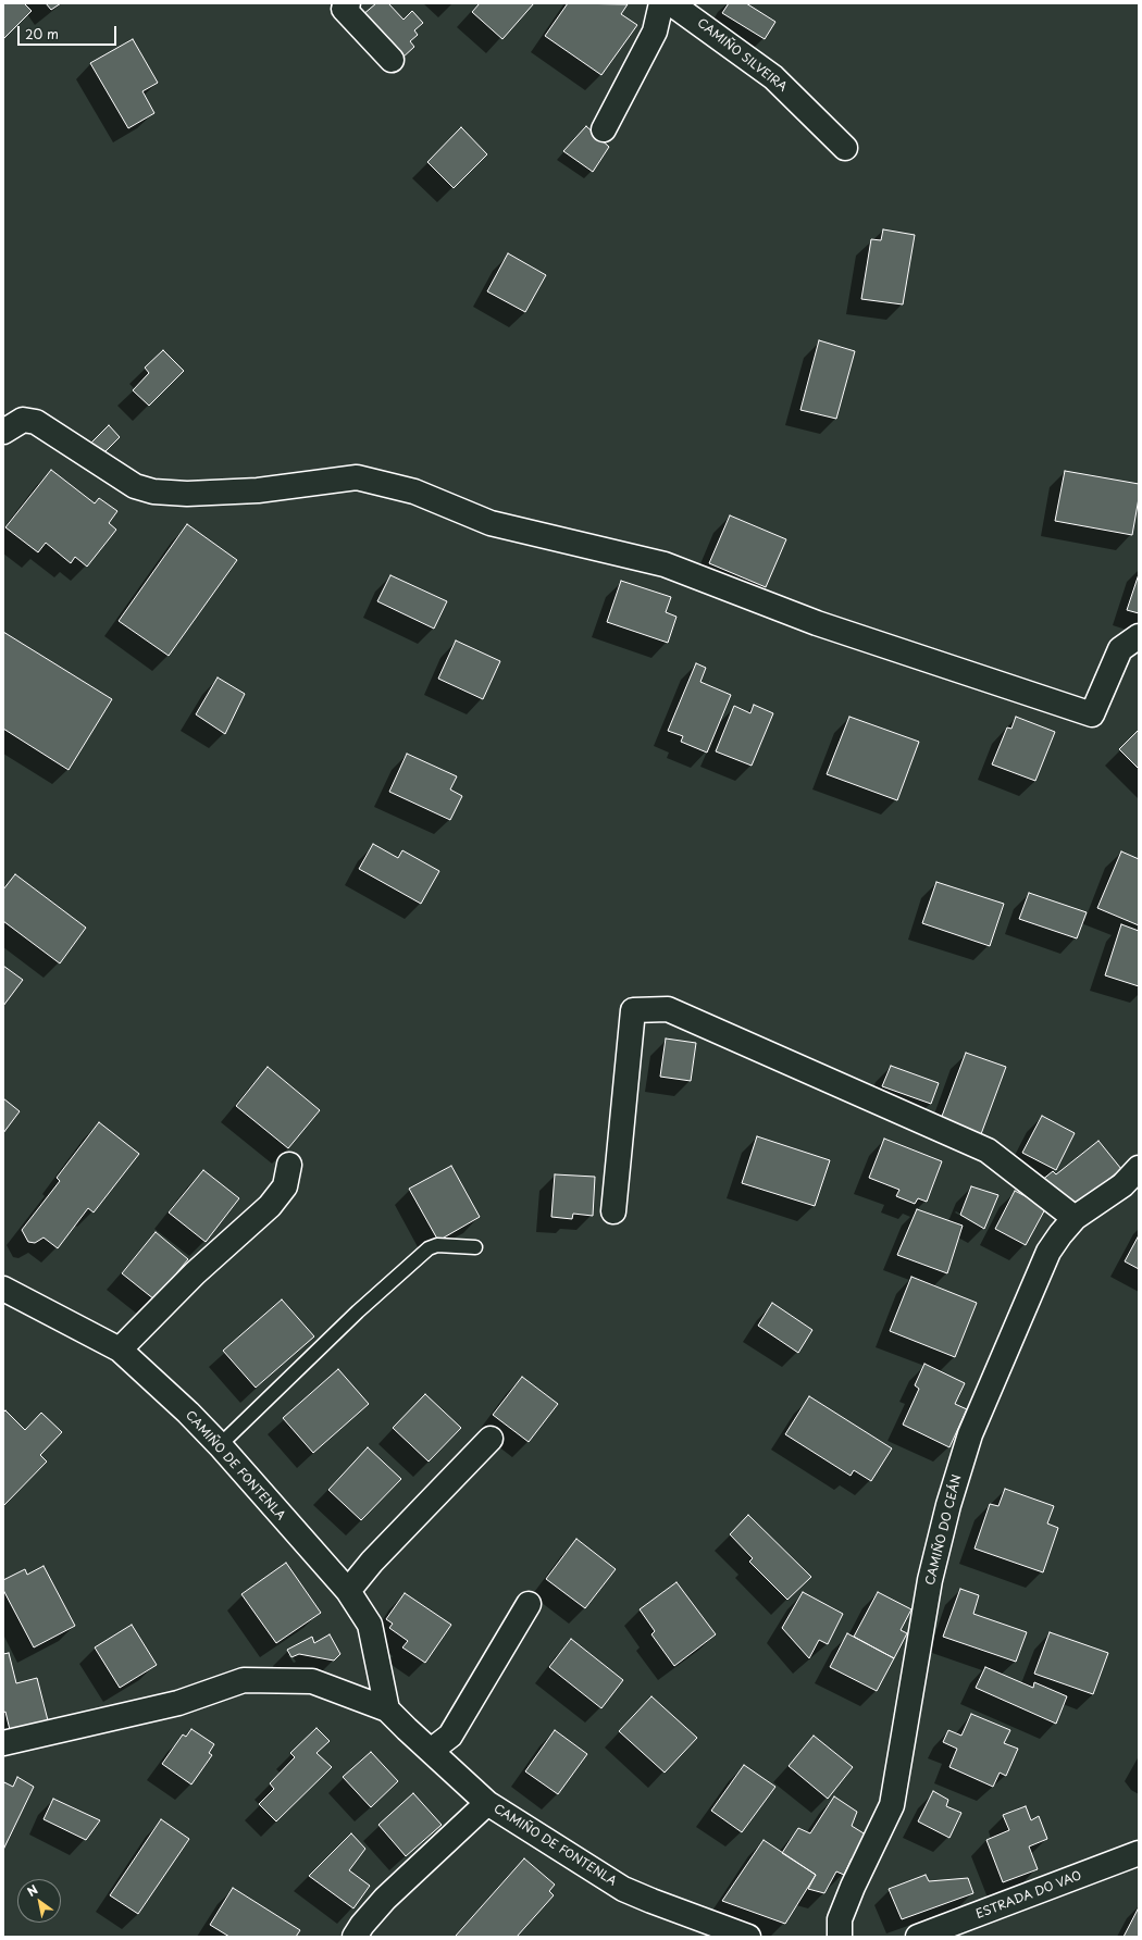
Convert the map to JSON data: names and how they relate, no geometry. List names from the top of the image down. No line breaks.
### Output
{"streets":{"street":["CAMIÑO SILVEIRA","CAMIÑO DE FONTENLA","CAMIÑO DO CEÁN","ESTRADA DO VAO"]},"scale_bar":"20 m","north":"top left"}
